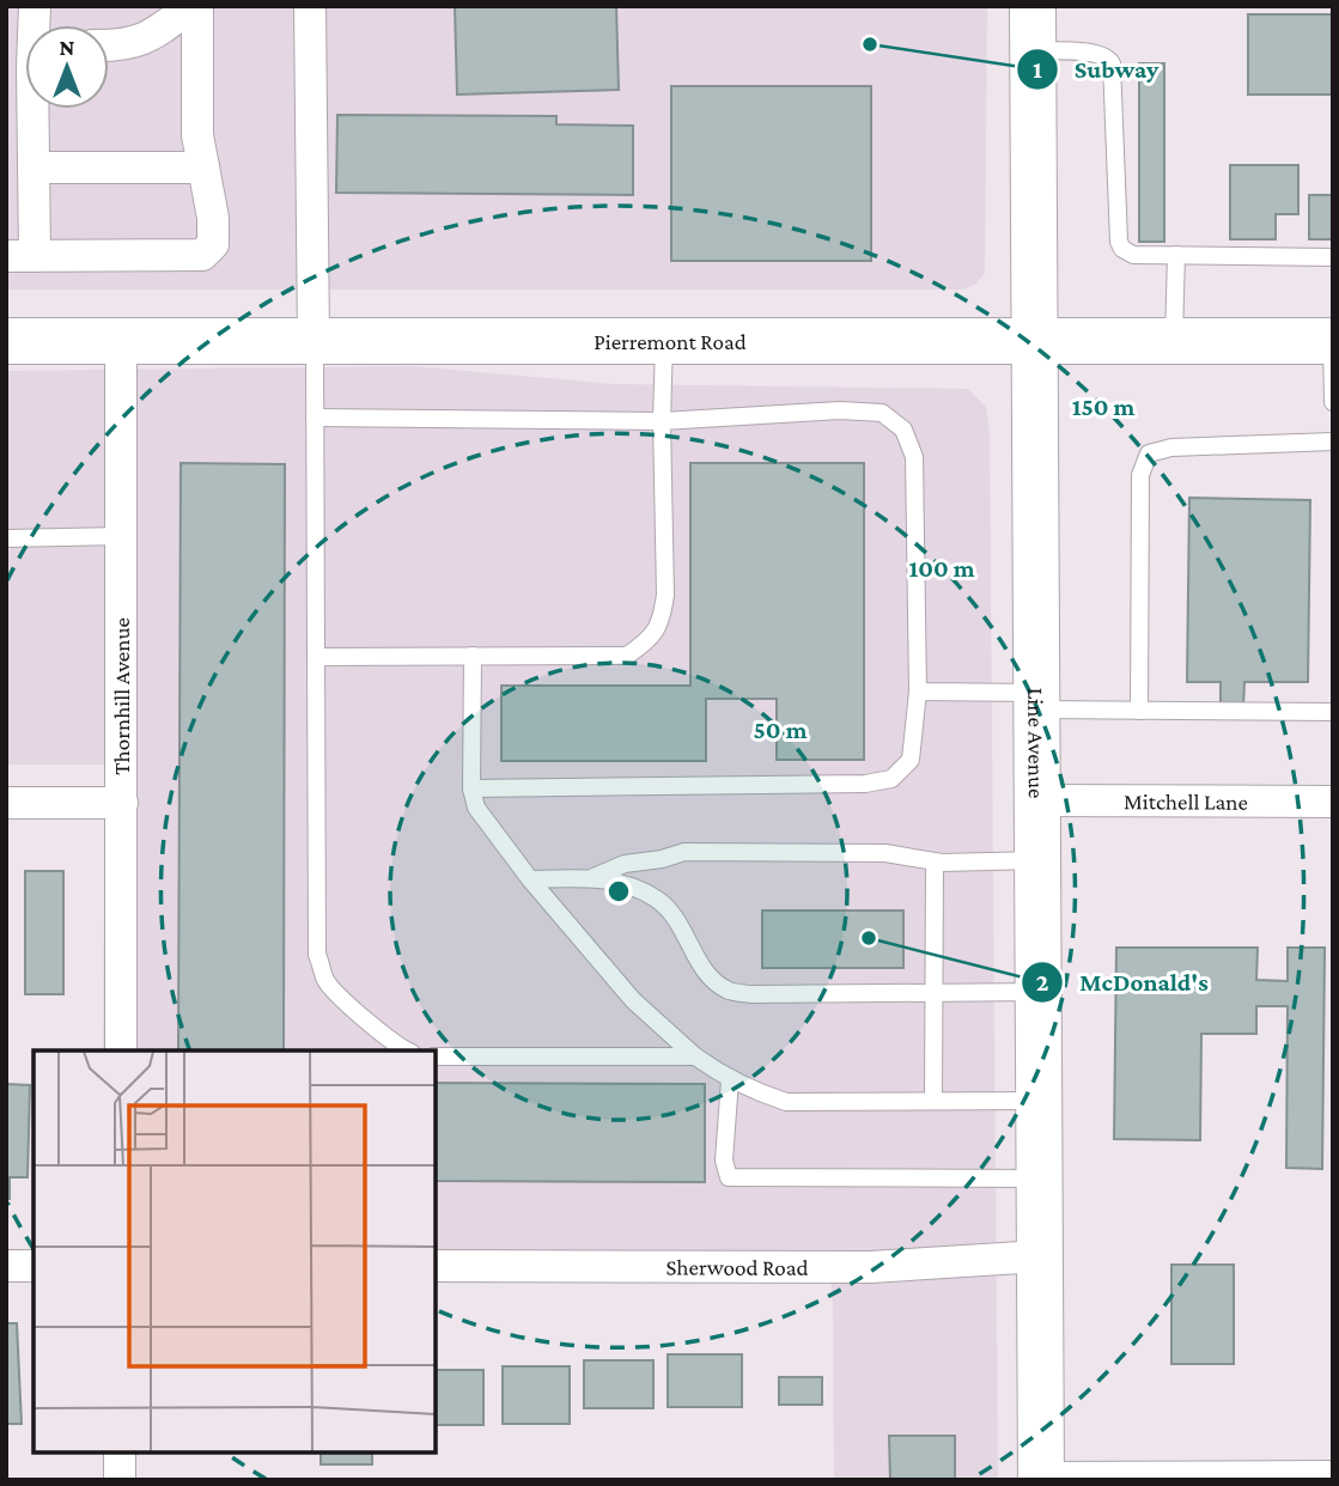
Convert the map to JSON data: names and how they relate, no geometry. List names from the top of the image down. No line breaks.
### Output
{"streets":{"main road":["Pierremont Road","Line Avenue"],"street":["Thornhill Avenue","Mitchell Lane","Sherwood Road"]},"crossings":[["Pierremont Road","Thornhill Avenue"],["Pierremont Road","Line Avenue"],["Line Avenue","Mitchell Lane"],["Line Avenue","Sherwood Road"]],"places":["Subway","McDonald's"],"north":"top","rings":["150 m","100 m","50 m"]}
